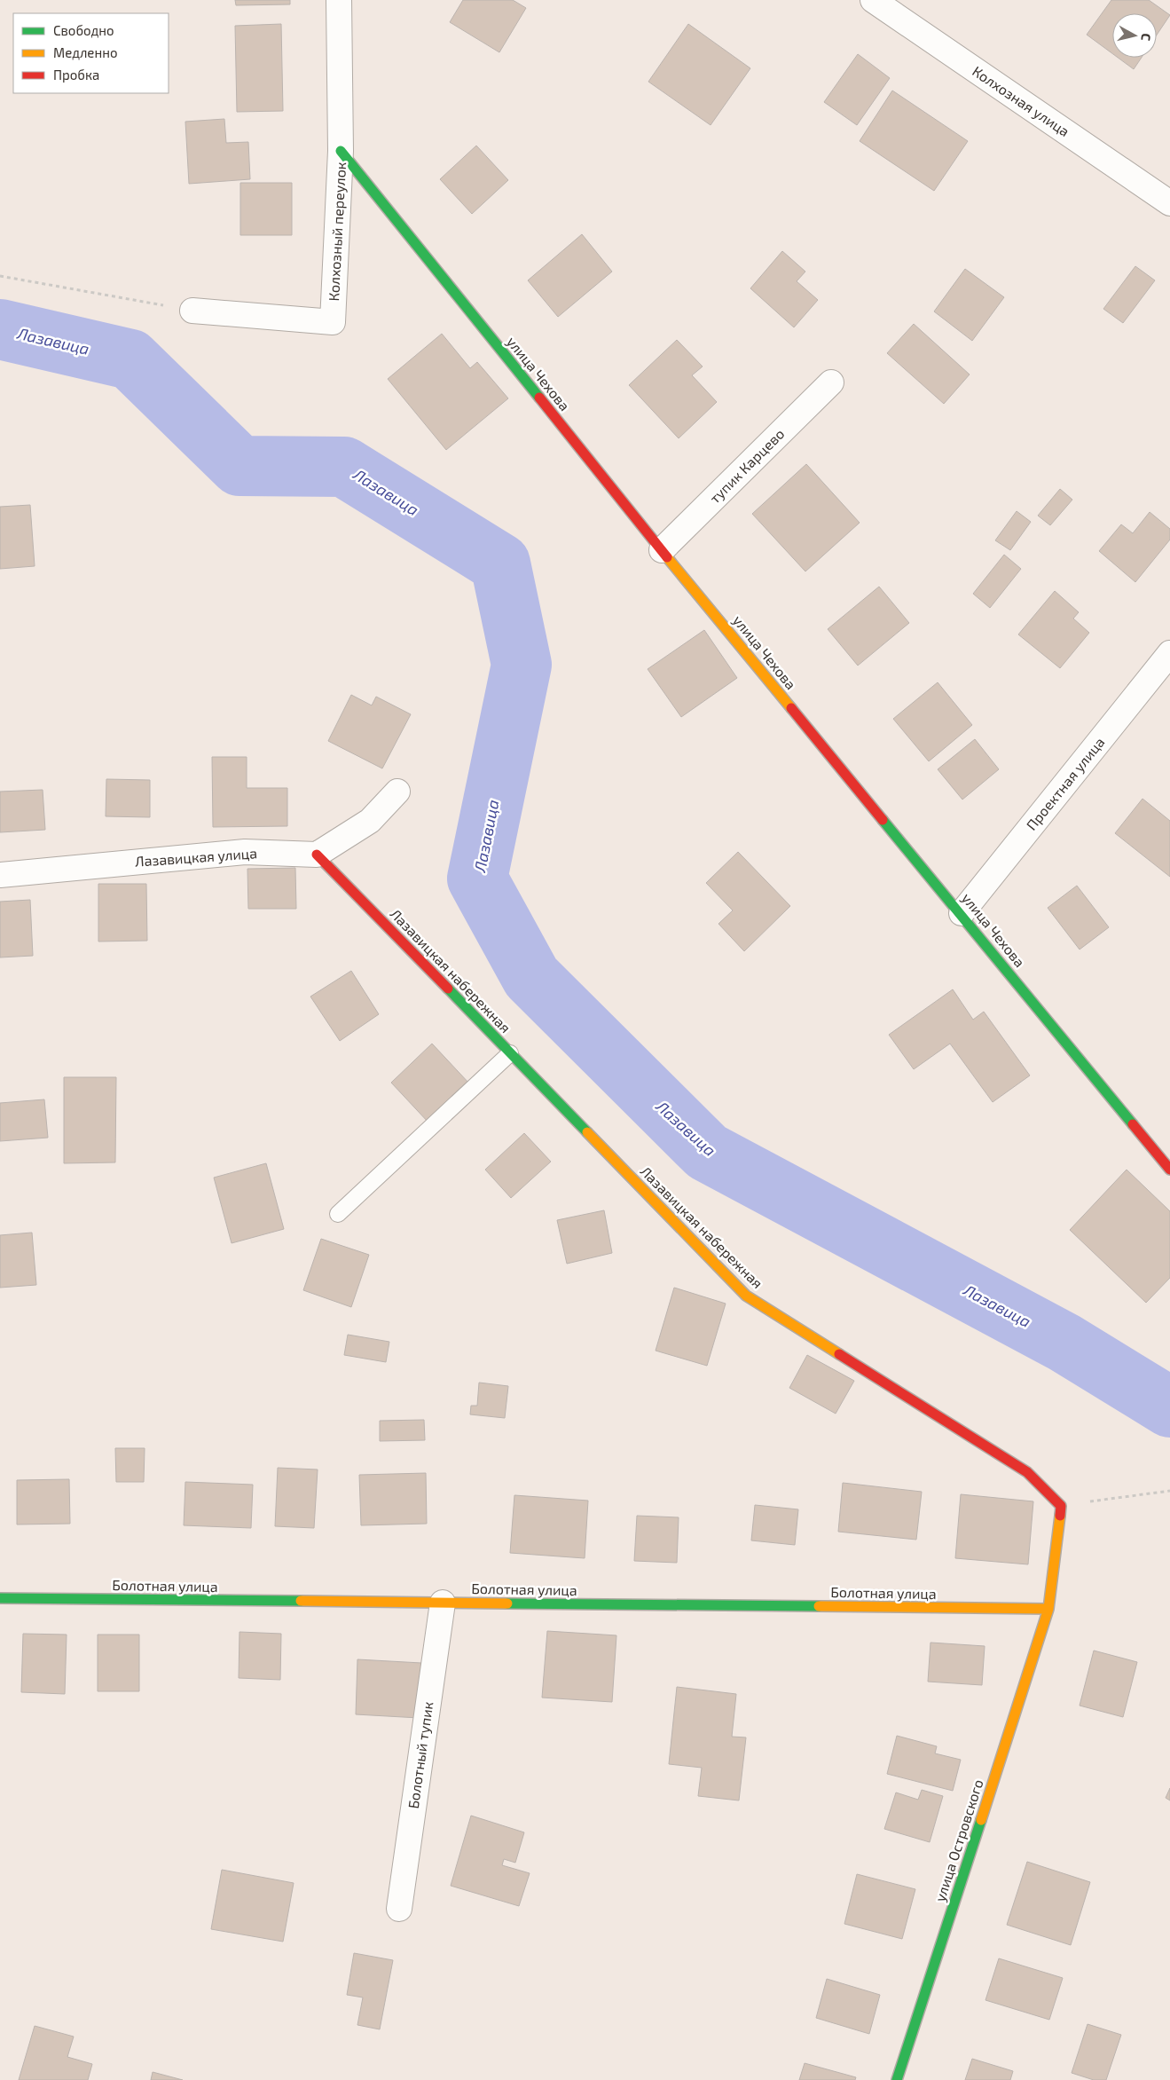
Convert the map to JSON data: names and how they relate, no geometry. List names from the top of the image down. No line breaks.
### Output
{"streets":{"street":["Колхозная улица","Колхозный переулок","улица Чехова","тупик Карцево","Проектная улица","Лазавицкая улица","Лазавицкая набережная","Болотная улица","Болотный тупик","улица Островского"]},"crossings":[["Колхозный переулок","улица Чехова"],["улица Чехова","тупик Карцево"],["улица Чехова","Проектная улица"],["Лазавицкая улица","Лазавицкая набережная"],["Болотная улица","Болотный тупик"],["Болотная улица","улица Островского"]],"water":["Лазавица"],"legend":["Свободно","Медленно","Пробка"],"north":"right"}
